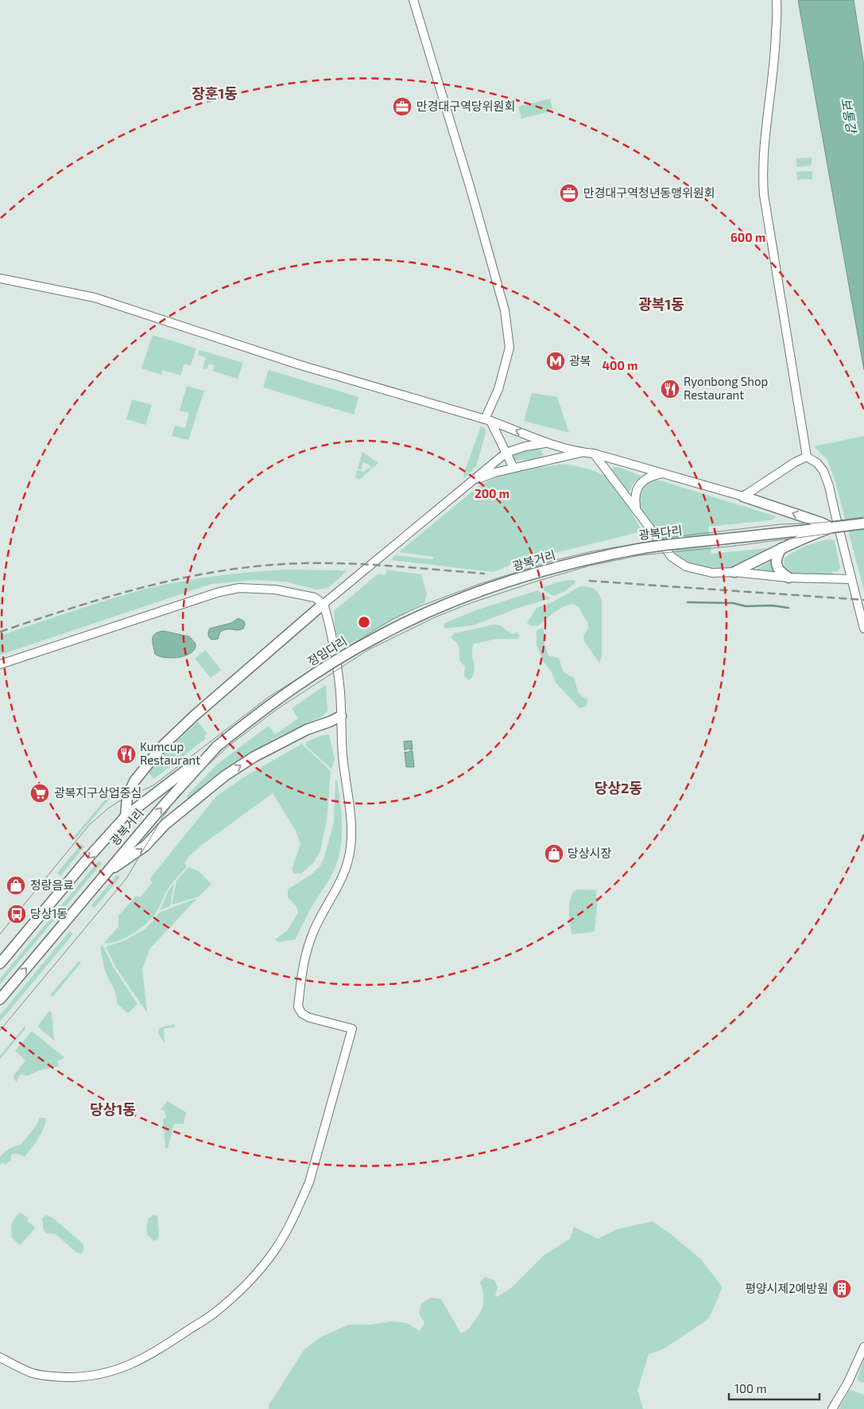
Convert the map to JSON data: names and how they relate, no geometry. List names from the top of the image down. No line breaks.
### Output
{"streets":{"highway":["광복다리","광복거리","정임다리"]},"crossings":[["광복다리","광복거리"],["광복거리","정임다리"]],"districts":["장훈1동","광복1동","당상2동","당상1동"],"water":["보통강"],"places":{"office":["만경대구역당위원회","만경대구역청년동맹위원회"],"metro station":["광복"],"restaurant":["Ryonbong Shop Restaurant","Kumcup Restaurant"],"supermarket":["광복지구상업중심"],"shop":["당상시장","정랑음료"],"bus stop":["당상1동"],"building":["평양시제2예방원"]},"scale_bar":"100 m","rings":["600 m","400 m","200 m"]}
